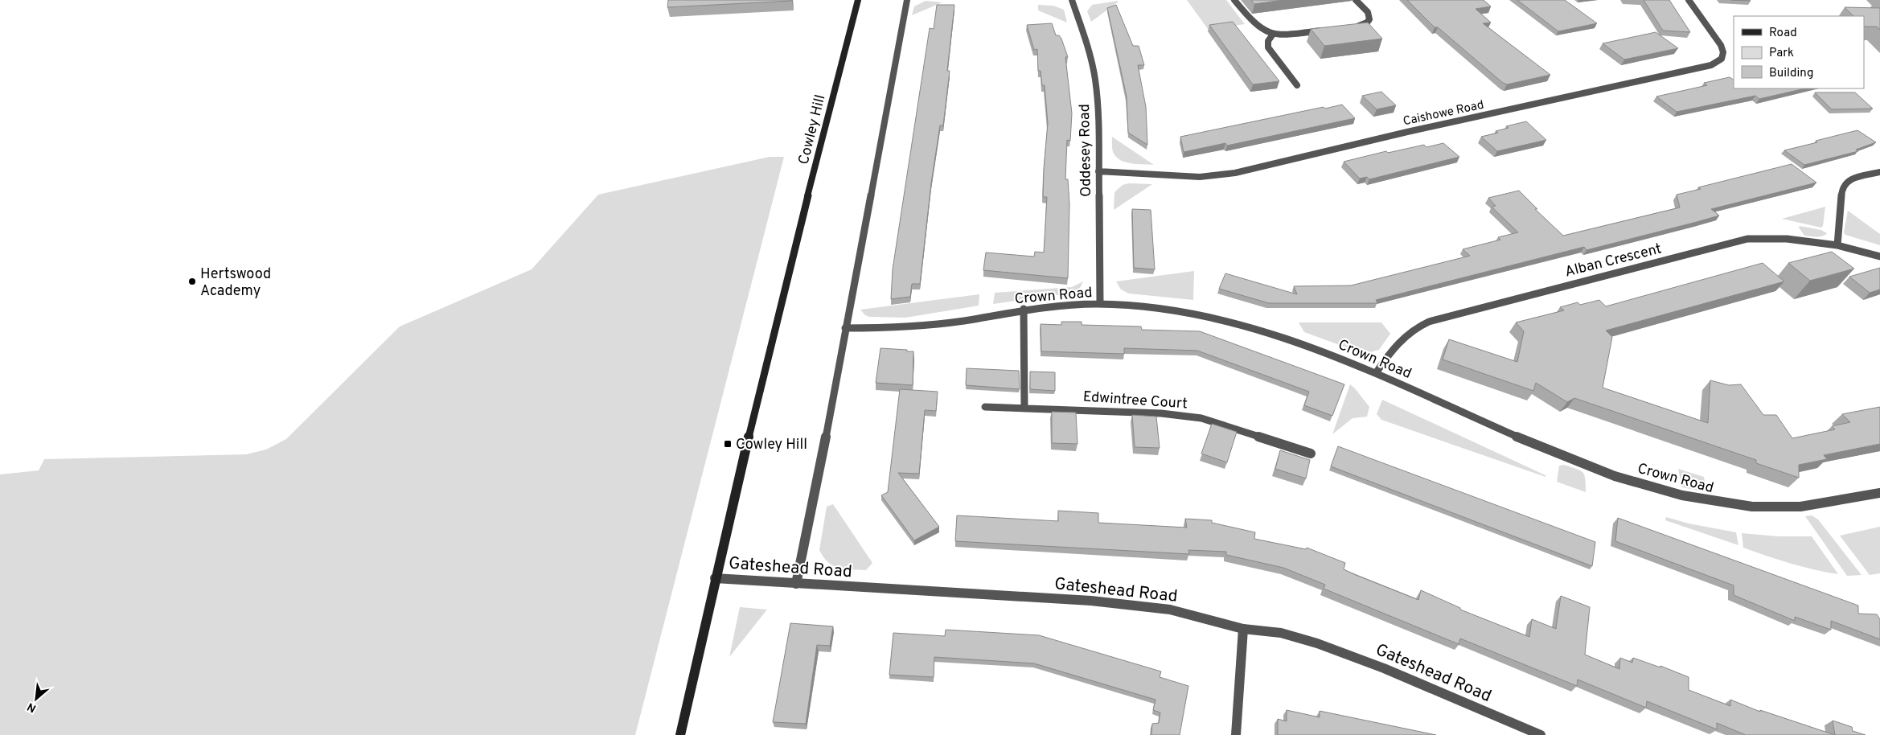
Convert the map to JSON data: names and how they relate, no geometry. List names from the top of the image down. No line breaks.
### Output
{"streets":{"main road":["Cowley Hill"],"street":["Caishowe Road","Oddesey Road","Alban Crescent","Crown Road","Edwintree Court","Gateshead Road"]},"crossings":[["Caishowe Road","Oddesey Road"],["Cowley Hill","Gateshead Road"],["Oddesey Road","Crown Road"],["Alban Crescent","Crown Road"]],"places":{"other":["Hertswood Academy"],"transit":["Cowley Hill"]},"legend":["Road","Park","Building"],"north":"bottom left"}
